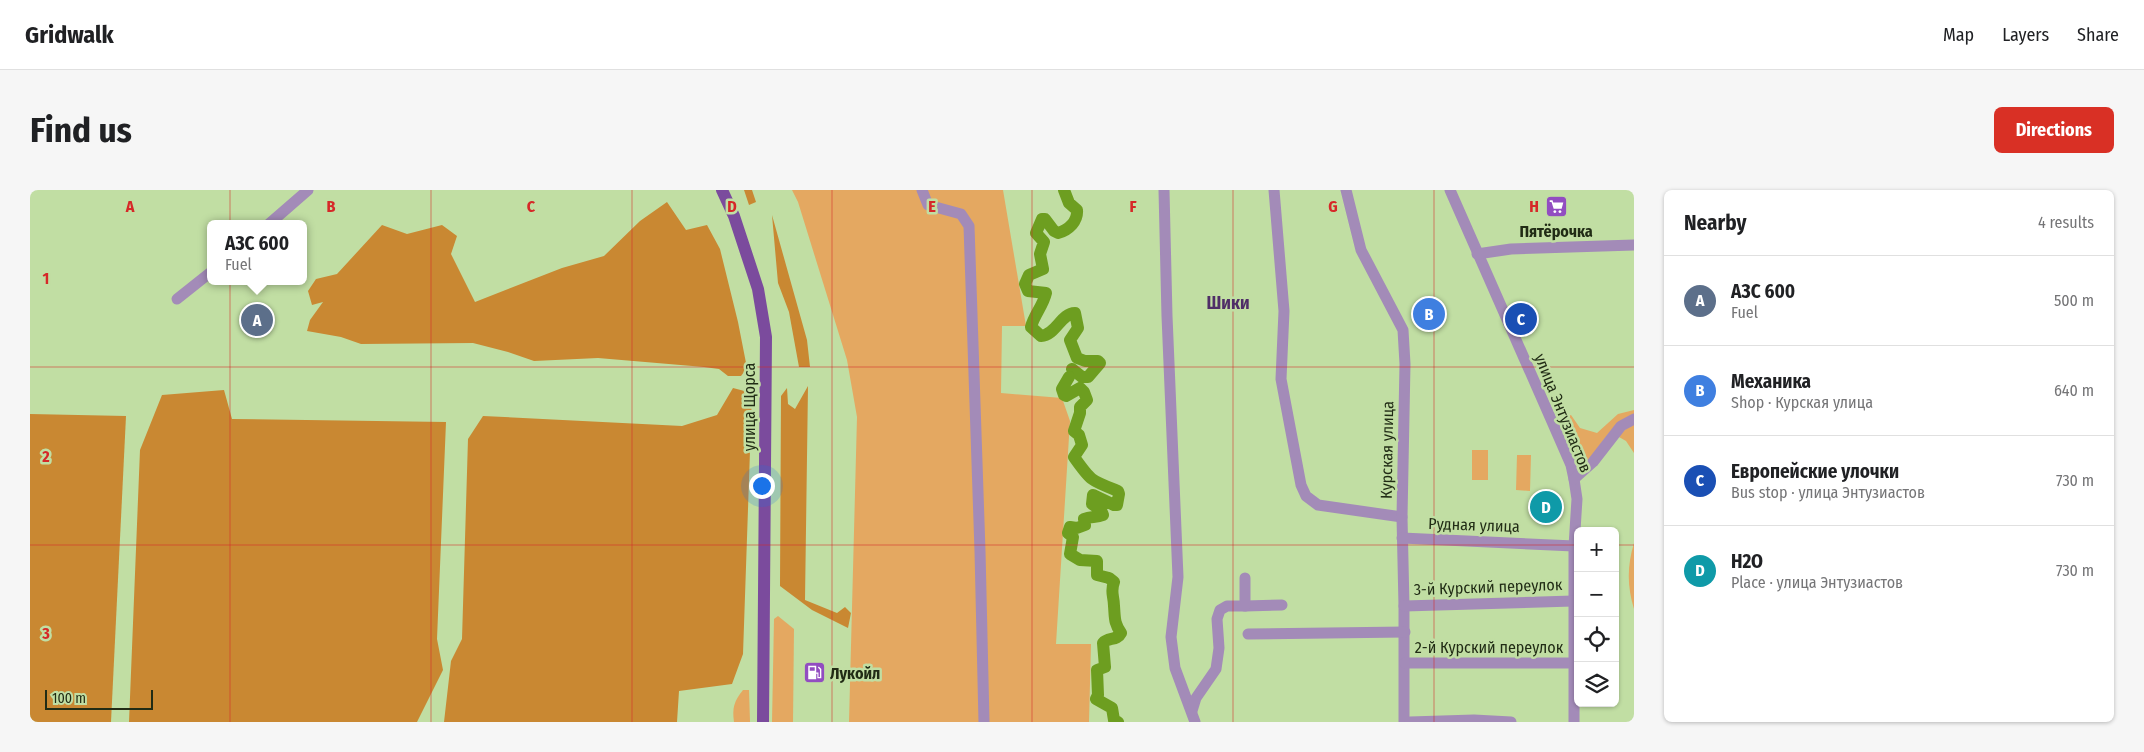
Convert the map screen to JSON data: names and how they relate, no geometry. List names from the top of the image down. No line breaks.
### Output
{"streets":{"main road":["улица Щорса"],"street":["улица Энтузиастов","Курская улица","Рудная улица","3-й Курский переулок","2-й Курский переулок"]},"crossings":[["улица Энтузиастов","Рудная улица"],["улица Энтузиастов","3-й Курский переулок"],["улица Энтузиастов","2-й Курский переулок"],["Курская улица","Рудная улица"],["Курская улица","3-й Курский переулок"],["Курская улица","2-й Курский переулок"]],"districts":["Шики"],"places":{"supermarket":["Пятёрочка"],"fuel station":["Лукойл"]},"scale_bar":"100 m","page":{"header":"Gridwalk","nav":["Map","Layers","Share"],"buttons":"Directions","title":"Find us","heading":["Nearby","4 results"],"popup":["АЗС 600","Fuel"],"list":[{"mark":"A","name":"АЗС 600","note":"Fuel","value":"500 m"},{"mark":"B","name":"Механика","note":"Shop · Курская улица","value":"640 m"},{"mark":"C","name":"Европейские улочки","note":"Bus stop · улица Энтузиастов","value":"730 m"},{"mark":"D","name":"H2O","note":"Place · улица Энтузиастов","value":"730 m"}],"pins":["B","C","A","D"],"map_buttons":["+","−"],"scale":"100 m"},"grid":{"columns":["A","B","C","D","E","F","G","H"],"rows":["1","2","3"]}}
